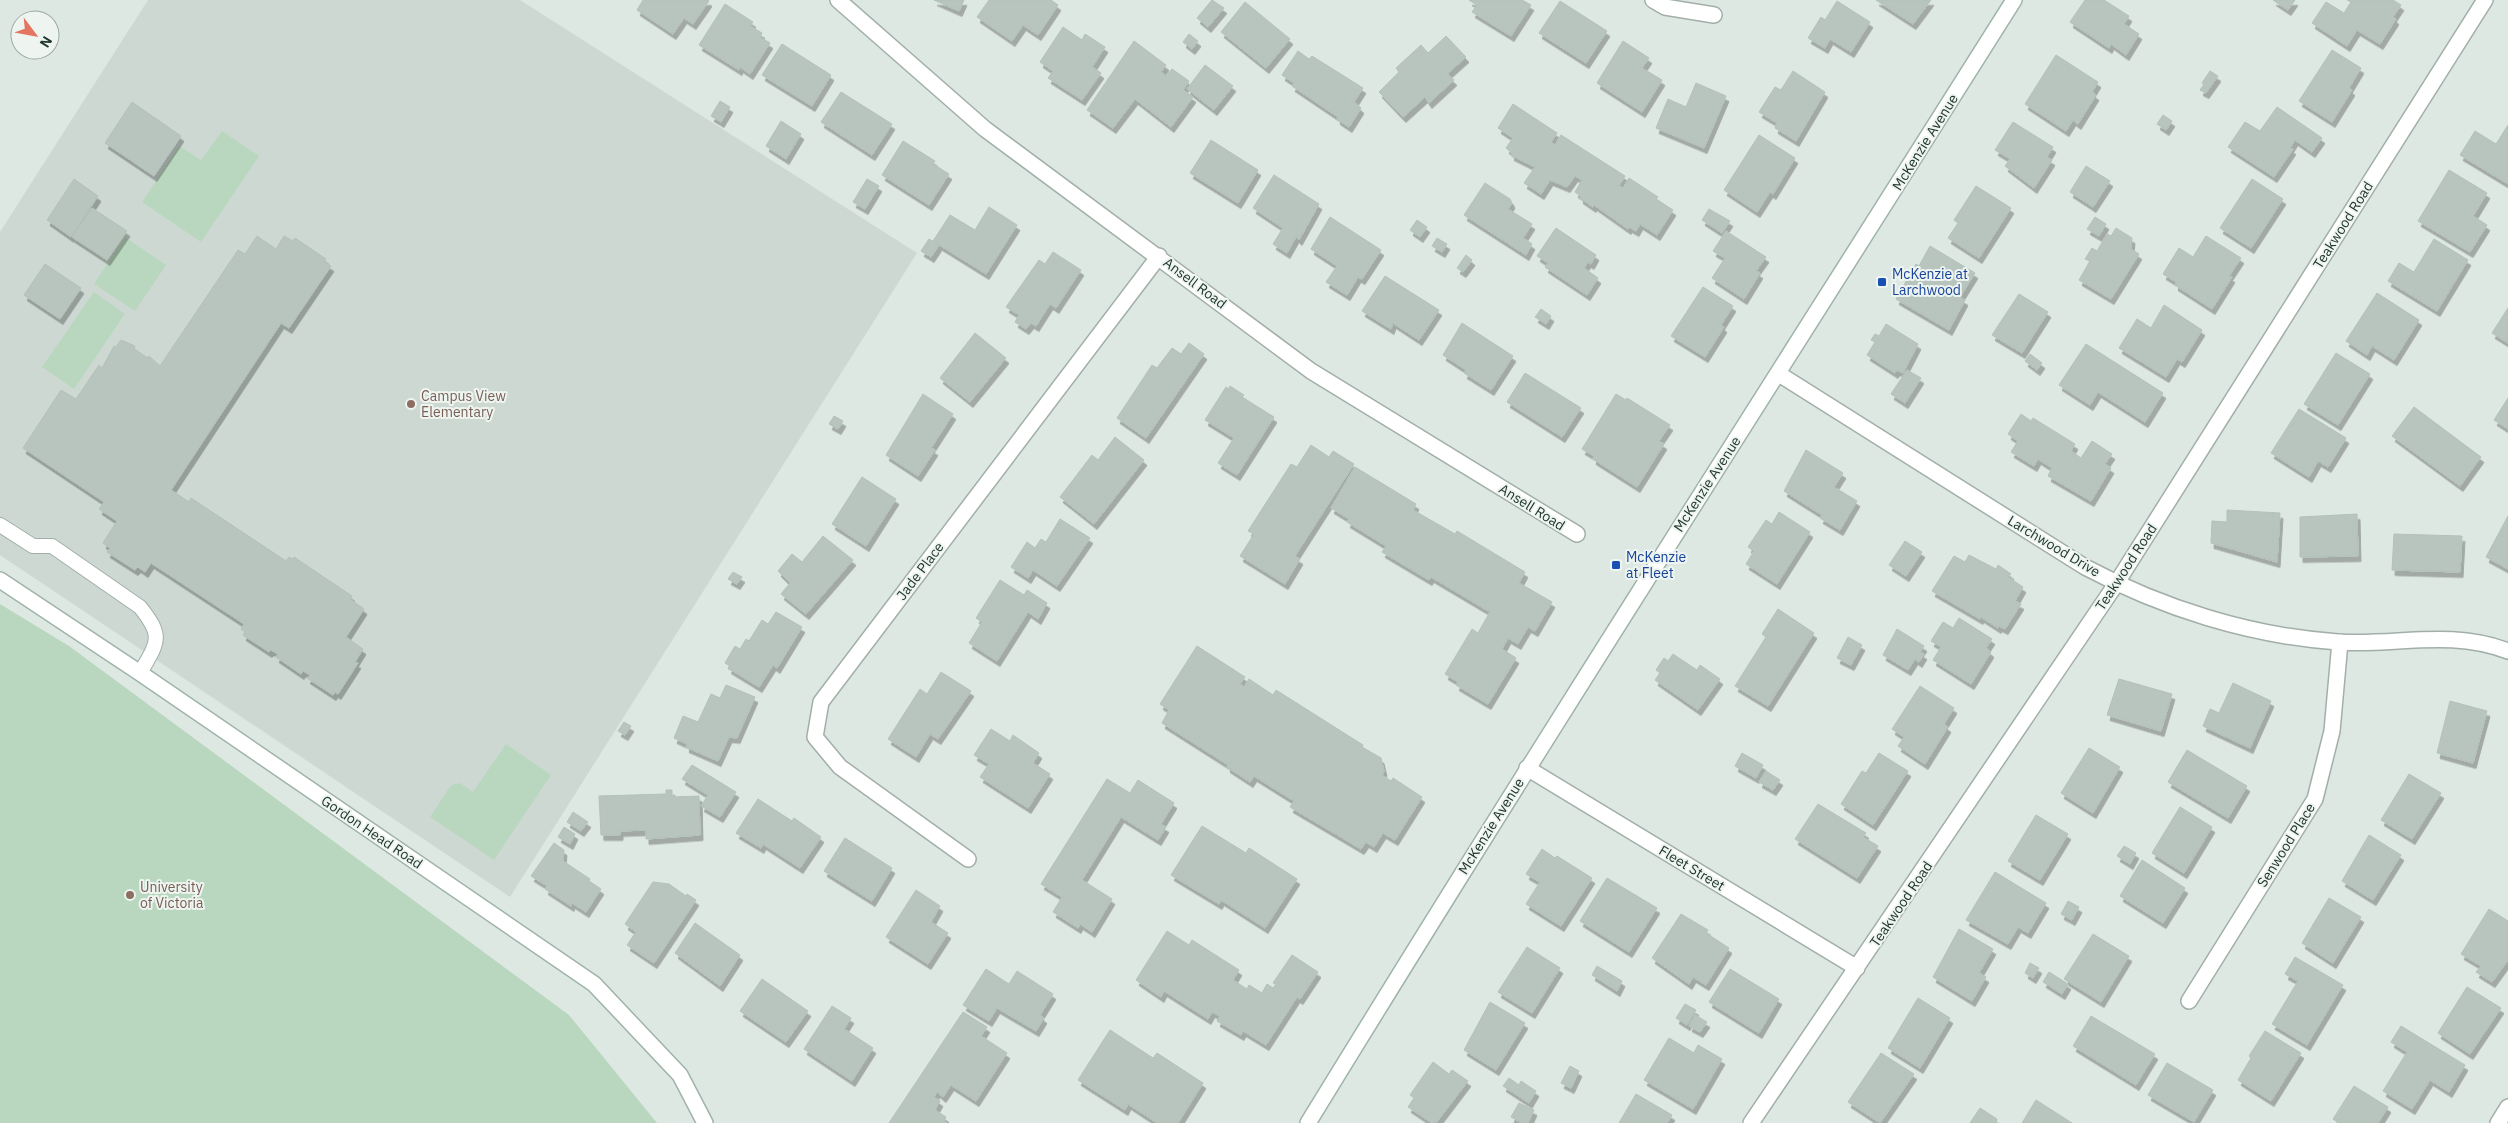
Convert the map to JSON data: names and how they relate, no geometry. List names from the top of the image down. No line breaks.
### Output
{"streets":{"street":["McKenzie Avenue","Teakwood Road","Ansell Road","Larchwood Drive","Jade Place","Gordon Head Road","Senwood Place","Fleet Street"]},"crossings":[["McKenzie Avenue","Larchwood Drive"],["McKenzie Avenue","Fleet Street"],["Teakwood Road","Larchwood Drive"],["Teakwood Road","Fleet Street"],["Ansell Road","Jade Place"],["Larchwood Drive","Senwood Place"]],"places":{"transit":["McKenzie at Larchwood","McKenzie at Fleet"],"other":["Campus View Elementary","University of Victoria"]},"north":"bottom right"}
